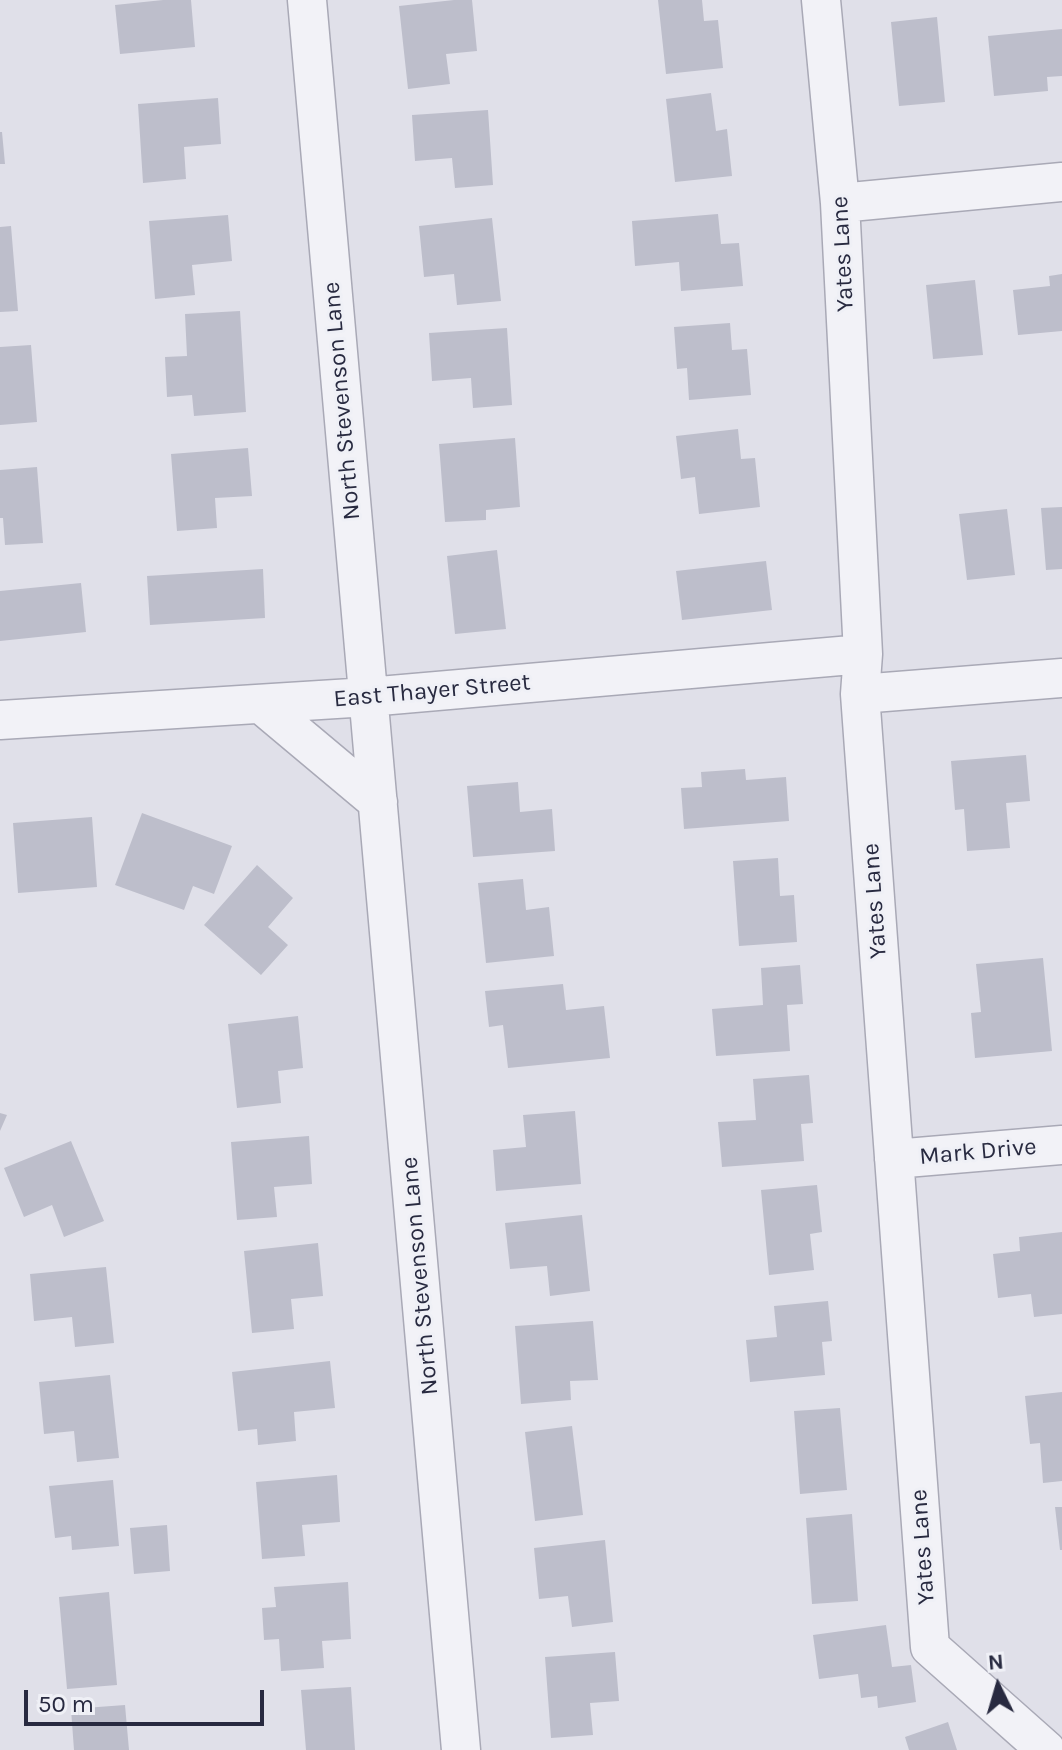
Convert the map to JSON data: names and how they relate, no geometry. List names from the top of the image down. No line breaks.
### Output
{"streets":{"street":["Yates Lane","North Stevenson Lane","East Thayer Street","Mark Drive"]},"crossings":[["Yates Lane","East Thayer Street"],["Yates Lane","Mark Drive"],["North Stevenson Lane","East Thayer Street"]],"scale_bar":"50 m","north":"top"}
